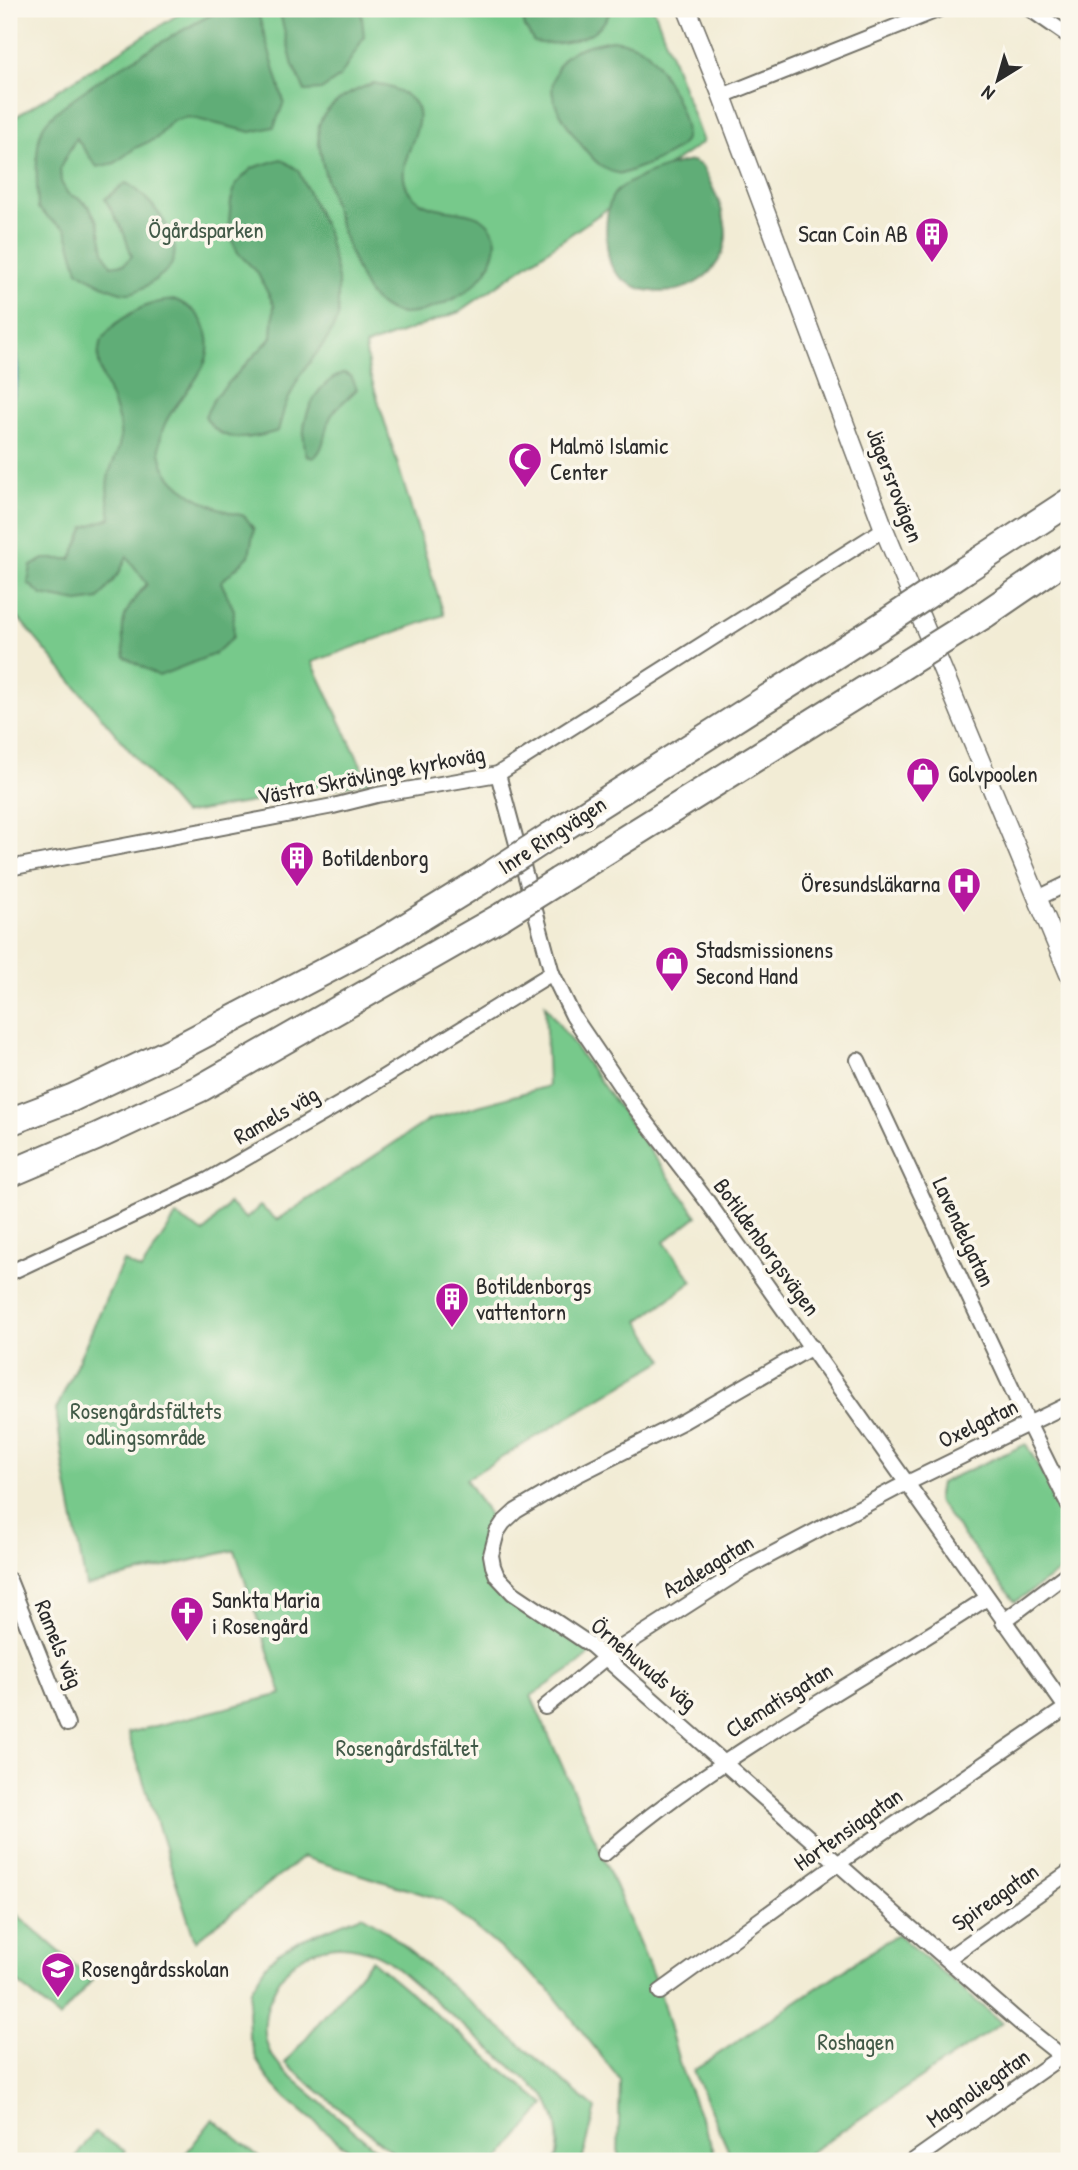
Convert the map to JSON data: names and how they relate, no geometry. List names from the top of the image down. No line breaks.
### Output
{"streets":{"highway":["Inre Ringvägen"],"street":["Jägersrovägen","Västra Skrävlinge kyrkoväg","Ramels väg","Lavendelgatan","Botildenborgsvägen","Oxelgatan","Azaleagatan","Örnehuvuds väg","Clematisgatan","Hortensiagatan","Spireagatan","Magnoliegatan"]},"crossings":[["Jägersrovägen","Västra Skrävlinge kyrkoväg"],["Västra Skrävlinge kyrkoväg","Botildenborgsvägen"],["Ramels väg","Botildenborgsvägen"],["Lavendelgatan","Oxelgatan"],["Botildenborgsvägen","Oxelgatan"],["Botildenborgsvägen","Azaleagatan"],["Botildenborgsvägen","Örnehuvuds väg"],["Botildenborgsvägen","Clematisgatan"],["Botildenborgsvägen","Hortensiagatan"],["Oxelgatan","Azaleagatan"],["Azaleagatan","Örnehuvuds väg"],["Örnehuvuds väg","Clematisgatan"],["Örnehuvuds väg","Hortensiagatan"],["Örnehuvuds väg","Spireagatan"],["Örnehuvuds väg","Magnoliegatan"]],"parks":["Ögårdsparken","Rosengårdsfältets odlingsområde","Rosengårdsfältet","Roshagen"],"places":{"building":["Scan Coin AB","Botildenborg","Botildenborgs vattentorn"],"mosque":["Malmö Islamic Center"],"shop":["Golvpoolen","Stadsmissionens Second Hand"],"hospital":["Öresundsläkarna"],"church":["Sankta Maria i Rosengård"],"school or university":["Rosengårdsskolan"]},"north":"bottom left"}
